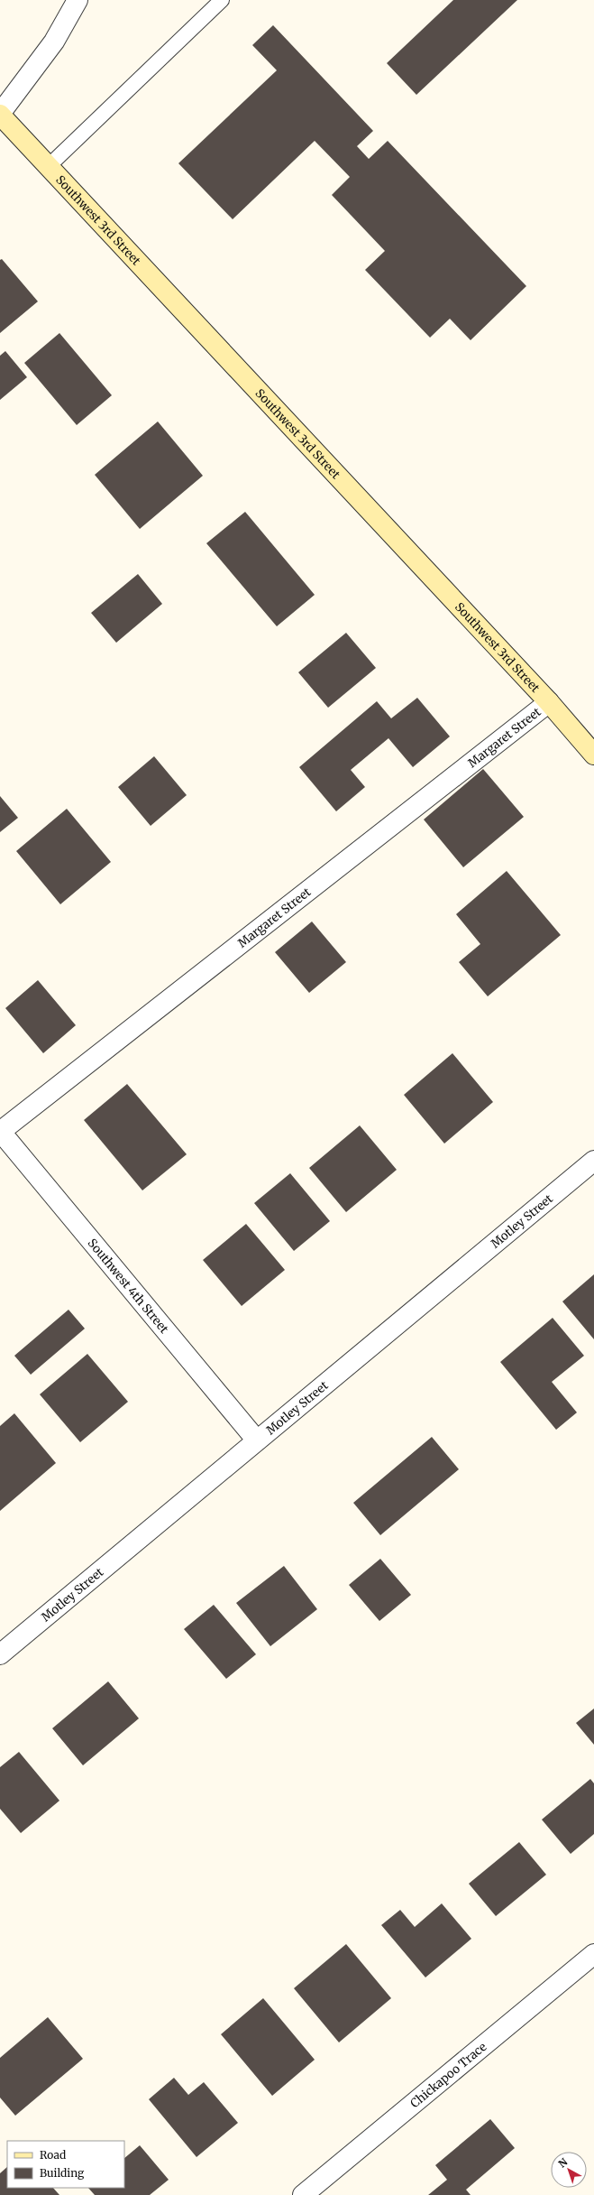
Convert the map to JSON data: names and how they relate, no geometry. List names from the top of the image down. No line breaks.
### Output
{"streets":{"street":["Southwest 3rd Street","Margaret Street","Motley Street","Southwest 4th Street","Chickapoo Trace"]},"crossings":[["Southwest 3rd Street","Margaret Street"],["Margaret Street","Southwest 4th Street"],["Motley Street","Southwest 4th Street"]],"legend":["Road","Building"],"north":"top left"}
